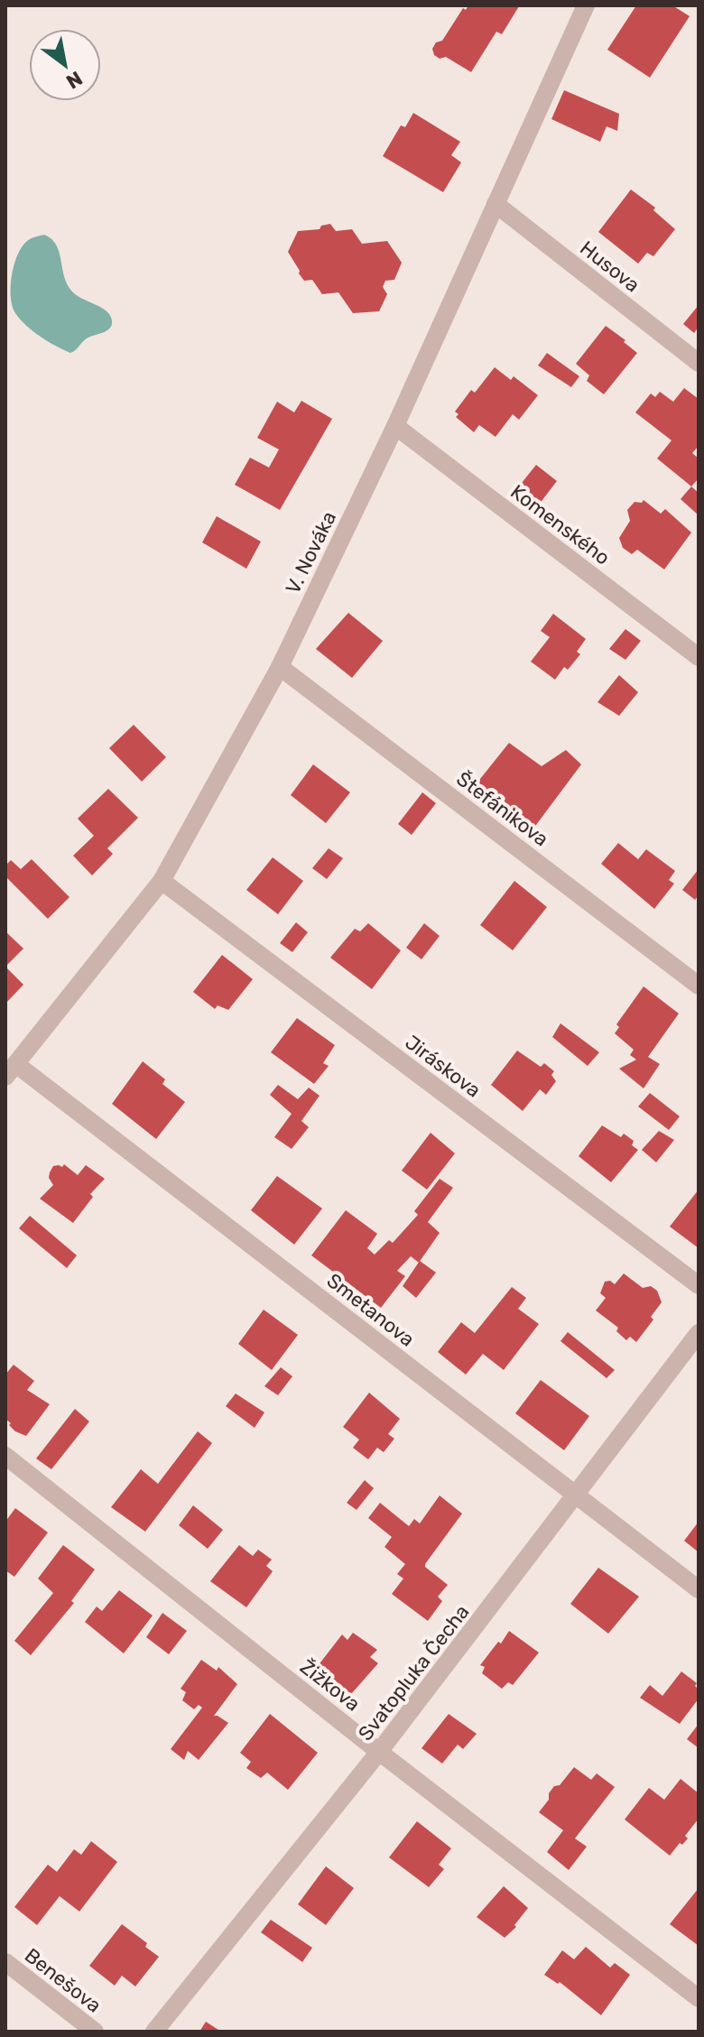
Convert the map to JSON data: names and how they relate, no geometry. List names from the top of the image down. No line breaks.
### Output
{"streets":{"street":["Husova","Komenského","V. Nováka","Štefánikova","Jiráskova","Smetanova","Svatopluka Čecha","Žižkova","Benešova"]},"crossings":[["Husova","V. Nováka"],["Komenského","V. Nováka"],["V. Nováka","Štefánikova"],["V. Nováka","Jiráskova"],["V. Nováka","Smetanova"],["Smetanova","Svatopluka Čecha"],["Svatopluka Čecha","Žižkova"]],"north":"bottom right"}
